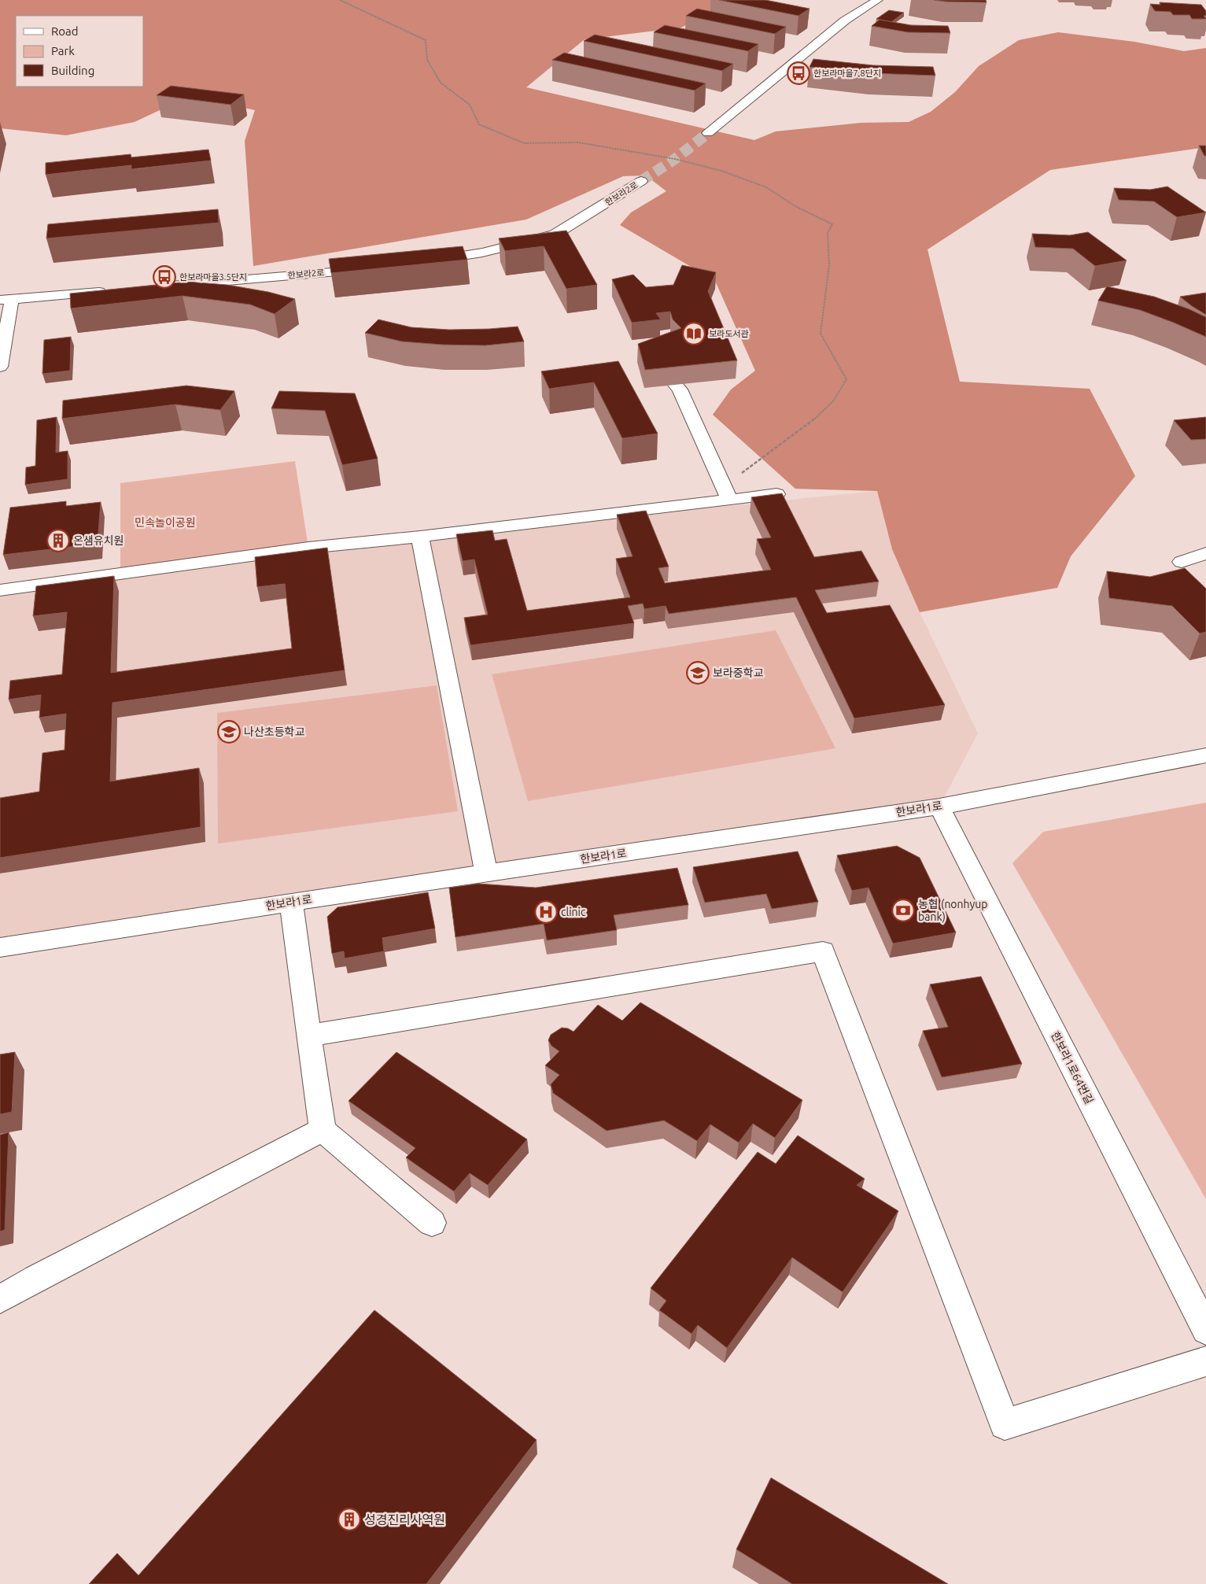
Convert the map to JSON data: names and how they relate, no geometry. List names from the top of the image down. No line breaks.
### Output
{"streets":{"street":["한보라2로","한보라1로","한보라1로64번길"]},"crossings":[["한보라1로","한보라1로64번길"]],"parks":["민속놀이공원"],"places":{"bus stop":["한보라마을7.8단지","한보라마을3.5단지"],"library":["보라도서관"],"building":["온샘유치원","성경진리사역원"],"school or university":["보라중학교","나산초등학교"],"bank":["농협 (nonhyup bank)"],"hospital":["clinic"]},"legend":["Road","Park","Building"]}
